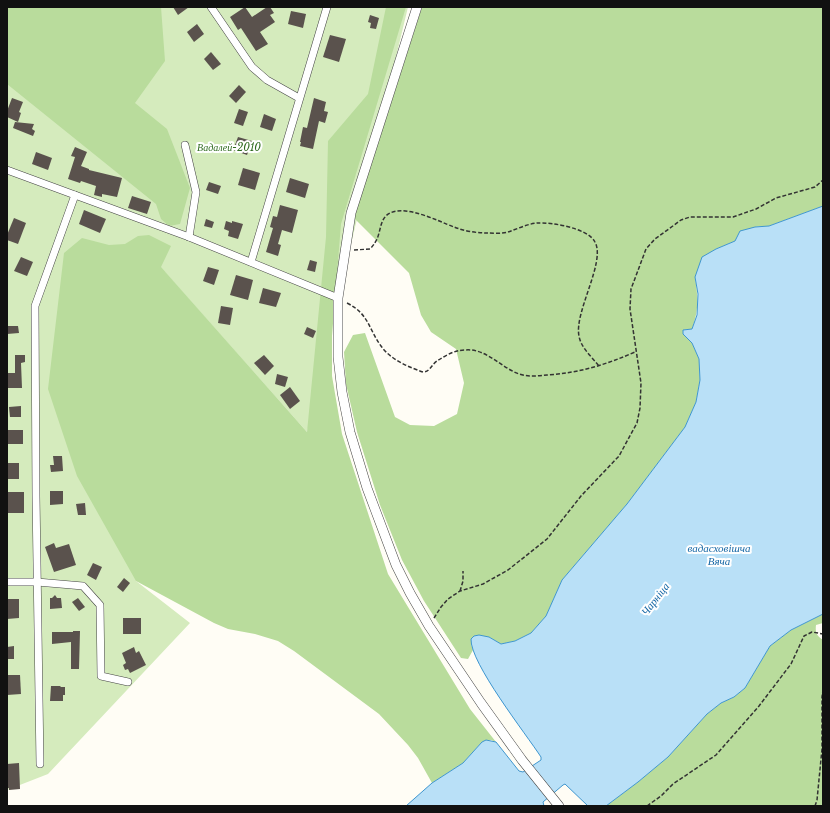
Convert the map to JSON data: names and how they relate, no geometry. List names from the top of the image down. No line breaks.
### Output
{"water":["вадасховішча Вяча","Чарніца"],"parks":["Вадалей-2010"]}
